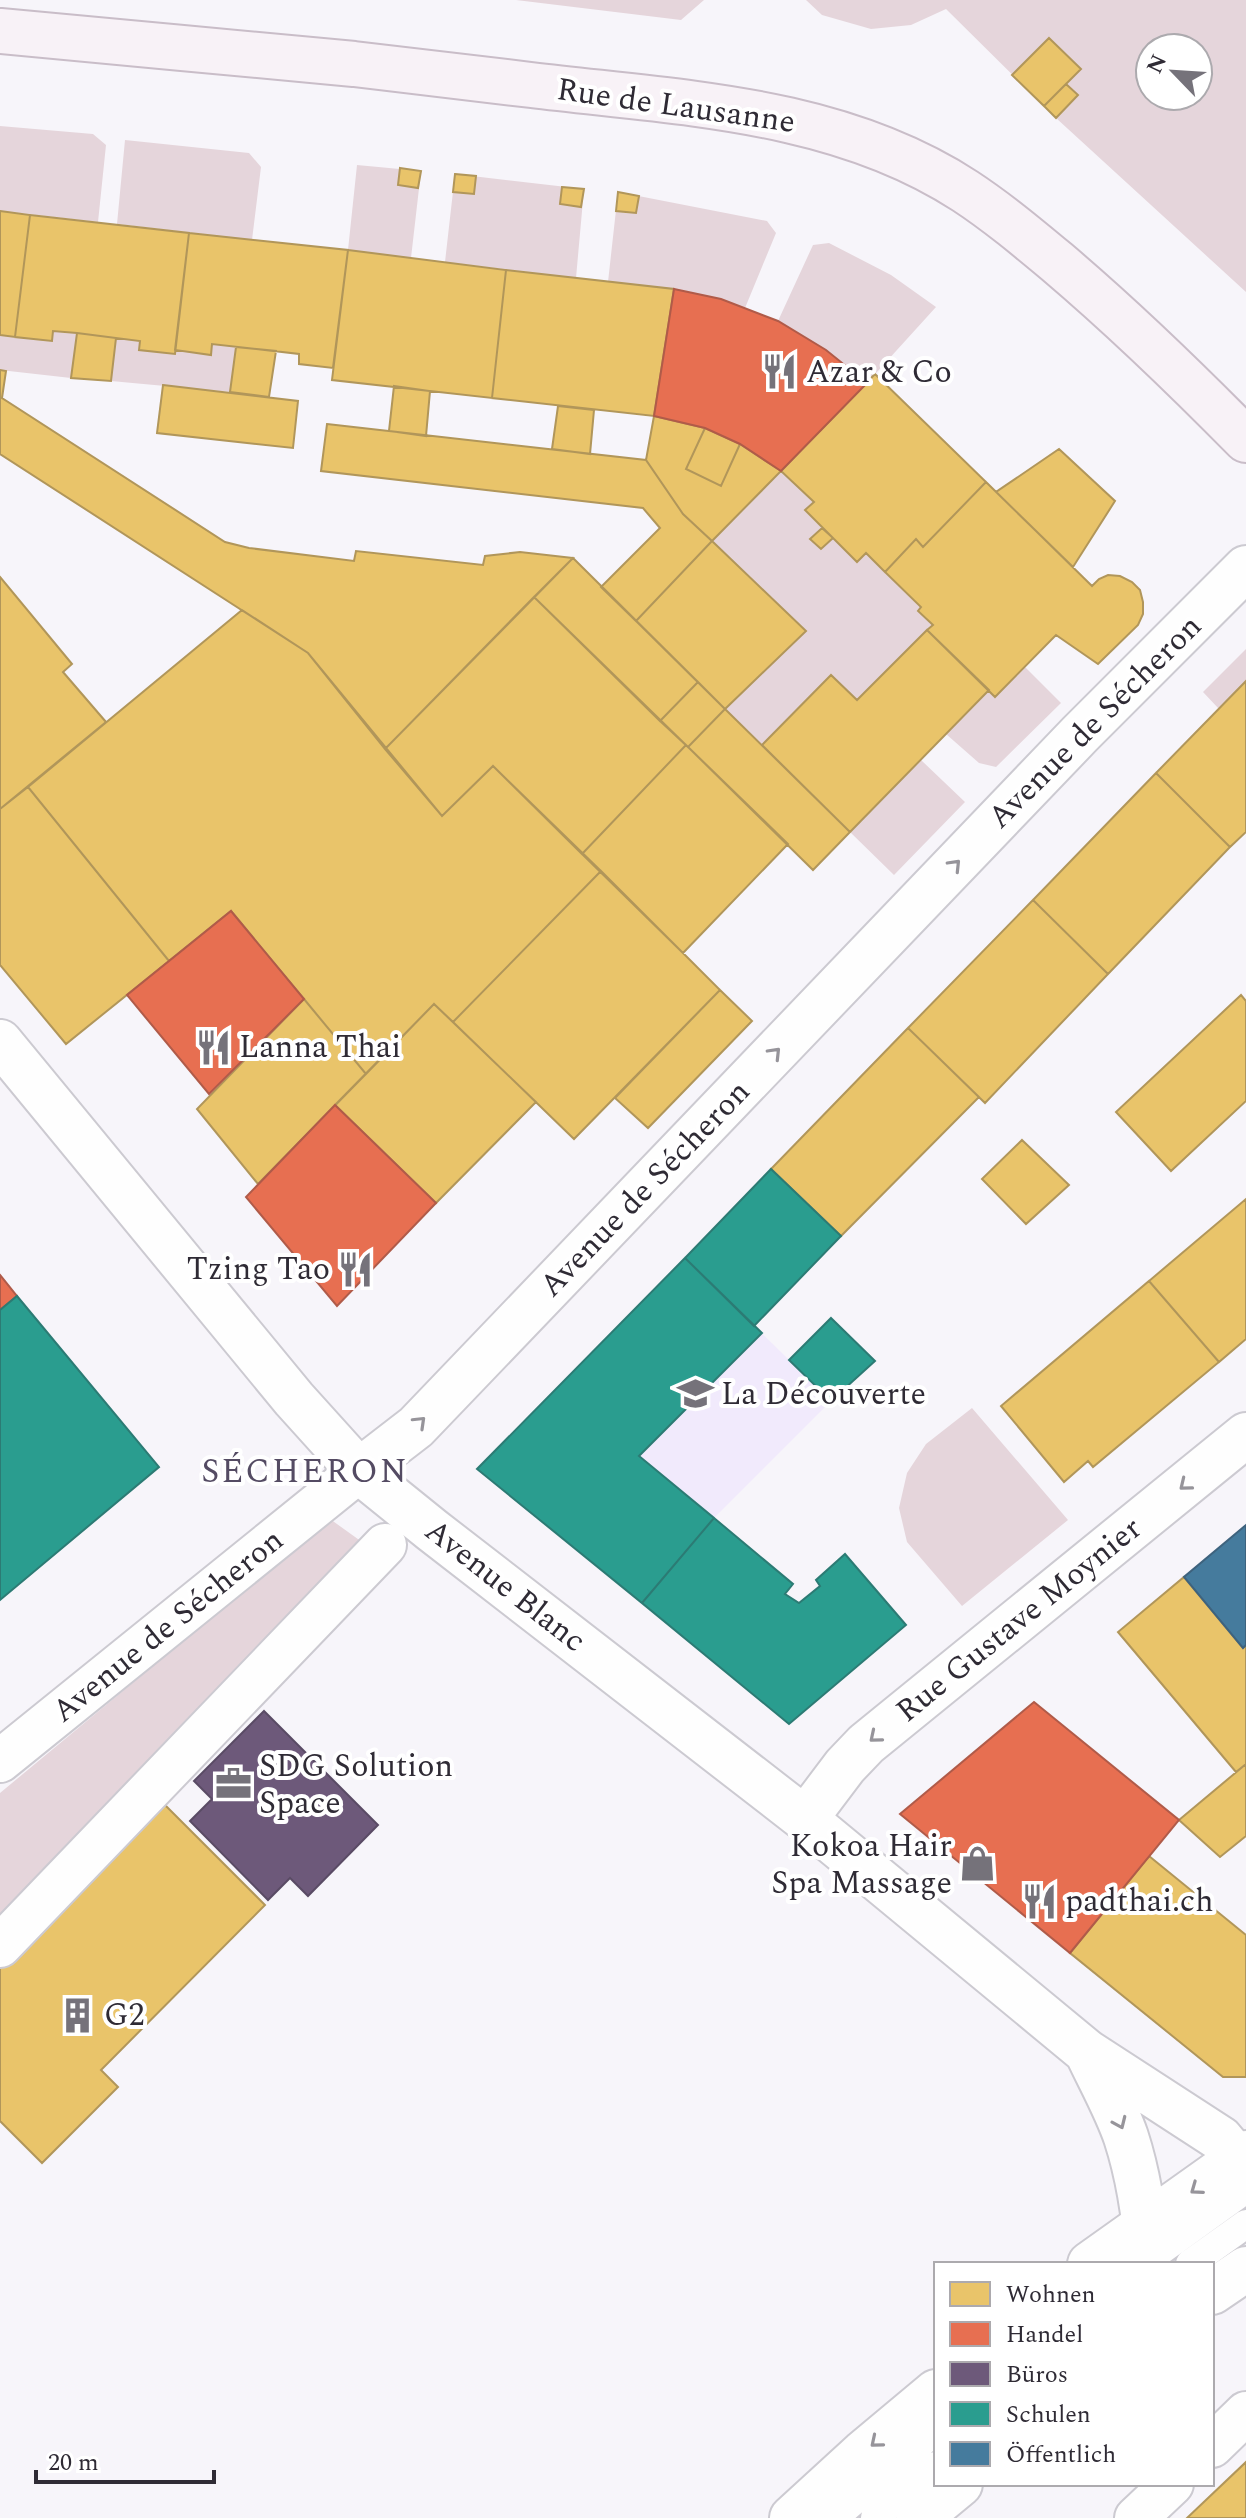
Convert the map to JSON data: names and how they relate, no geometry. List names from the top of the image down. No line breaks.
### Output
{"streets":{"main road":["Rue de Lausanne"],"street":["Avenue de Sécheron","Avenue Blanc","Rue Gustave Moynier"]},"crossings":[["Avenue de Sécheron","Avenue Blanc"],["Avenue Blanc","Rue Gustave Moynier"]],"one_way":["Avenue de Sécheron","Rue Gustave Moynier"],"districts":["SÉCHERON"],"places":{"restaurant":["Azar & Co","Lanna Thai","Tzing Tao","padthai.ch"],"school or university":["La Découverte"],"office":["SDG Solution Space"],"shop":["Kokoa Hair Spa Massage"],"building":["G2"]},"legend":["Wohnen","Handel","Büros","Schulen","Öffentlich"],"scale_bar":"20 m","north":"top left"}
